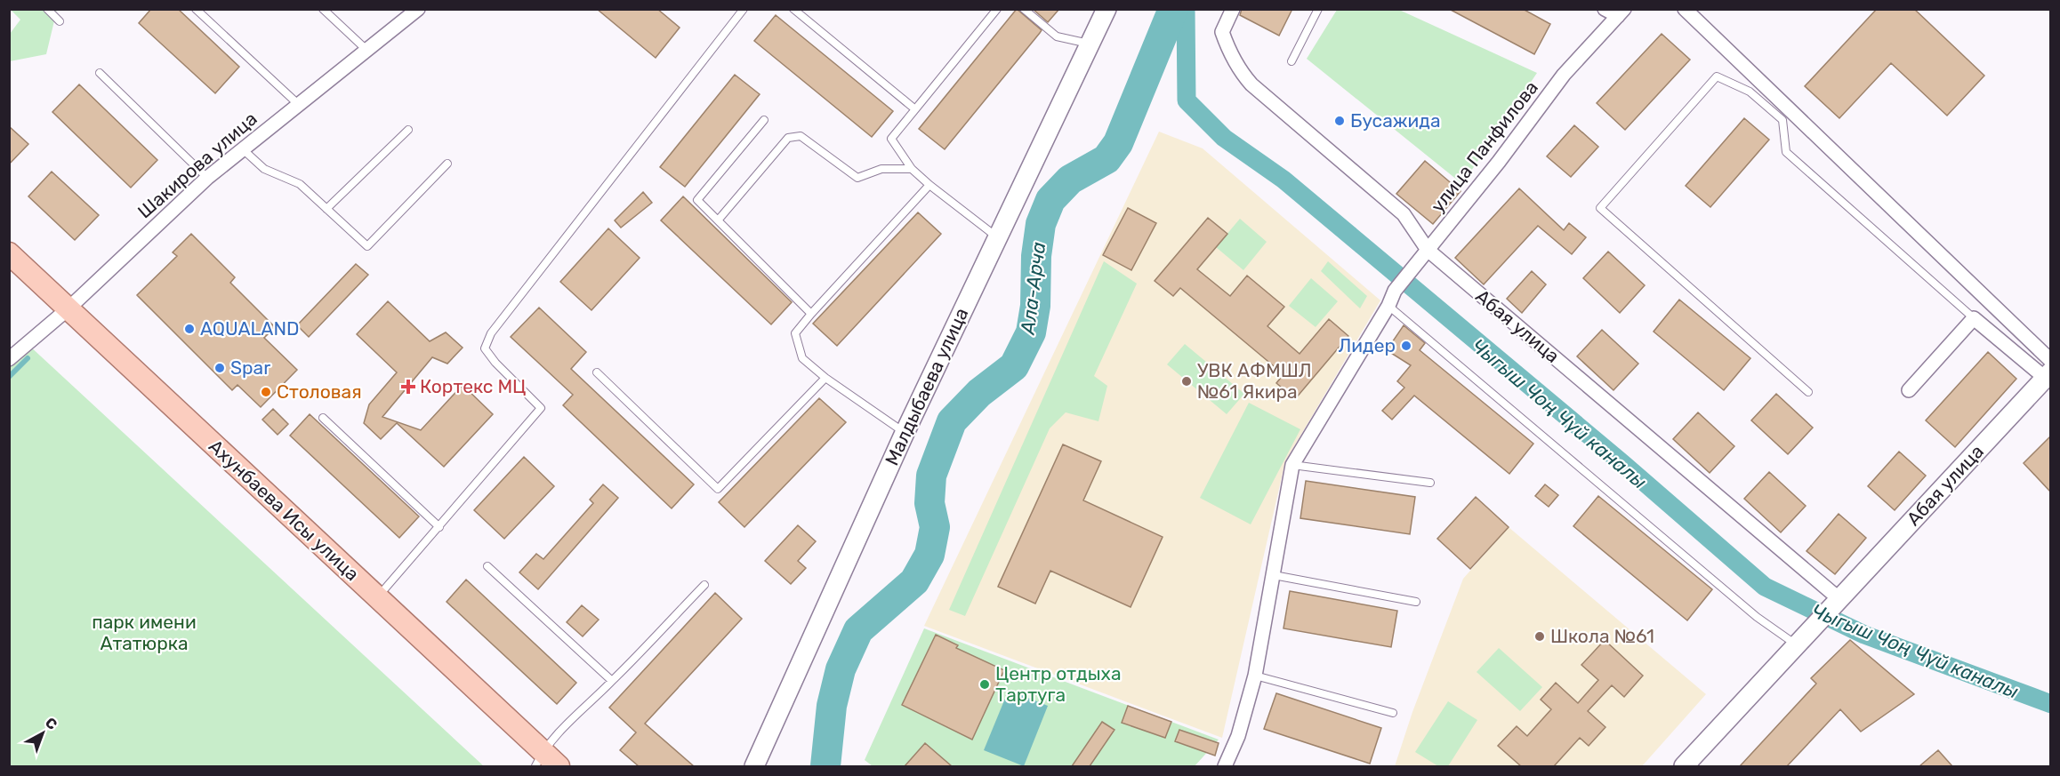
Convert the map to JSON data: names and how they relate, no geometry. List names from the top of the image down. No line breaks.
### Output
{"streets":{"main road":["Ахунбаева Исы улица"],"street":["улица Панфилова","Шакирова улица","Абая улица","Малдыбаева улица"]},"crossings":[["улица Панфилова","Абая улица"],["Шакирова улица","Ахунбаева Исы улица"]],"water":["Ала-Арча","Чыгыш Чоң Чүй каналы"],"parks":["парк имени Ататюрка"],"places":{"other":["Бусажида","AQUALAND","Лидер","Spar","УВК АФМШЛ №61 Якира","Столовая","Школа №61","Центр отдыха Тартуга"],"health":["Кортекс МЦ"]},"north":"top right"}
